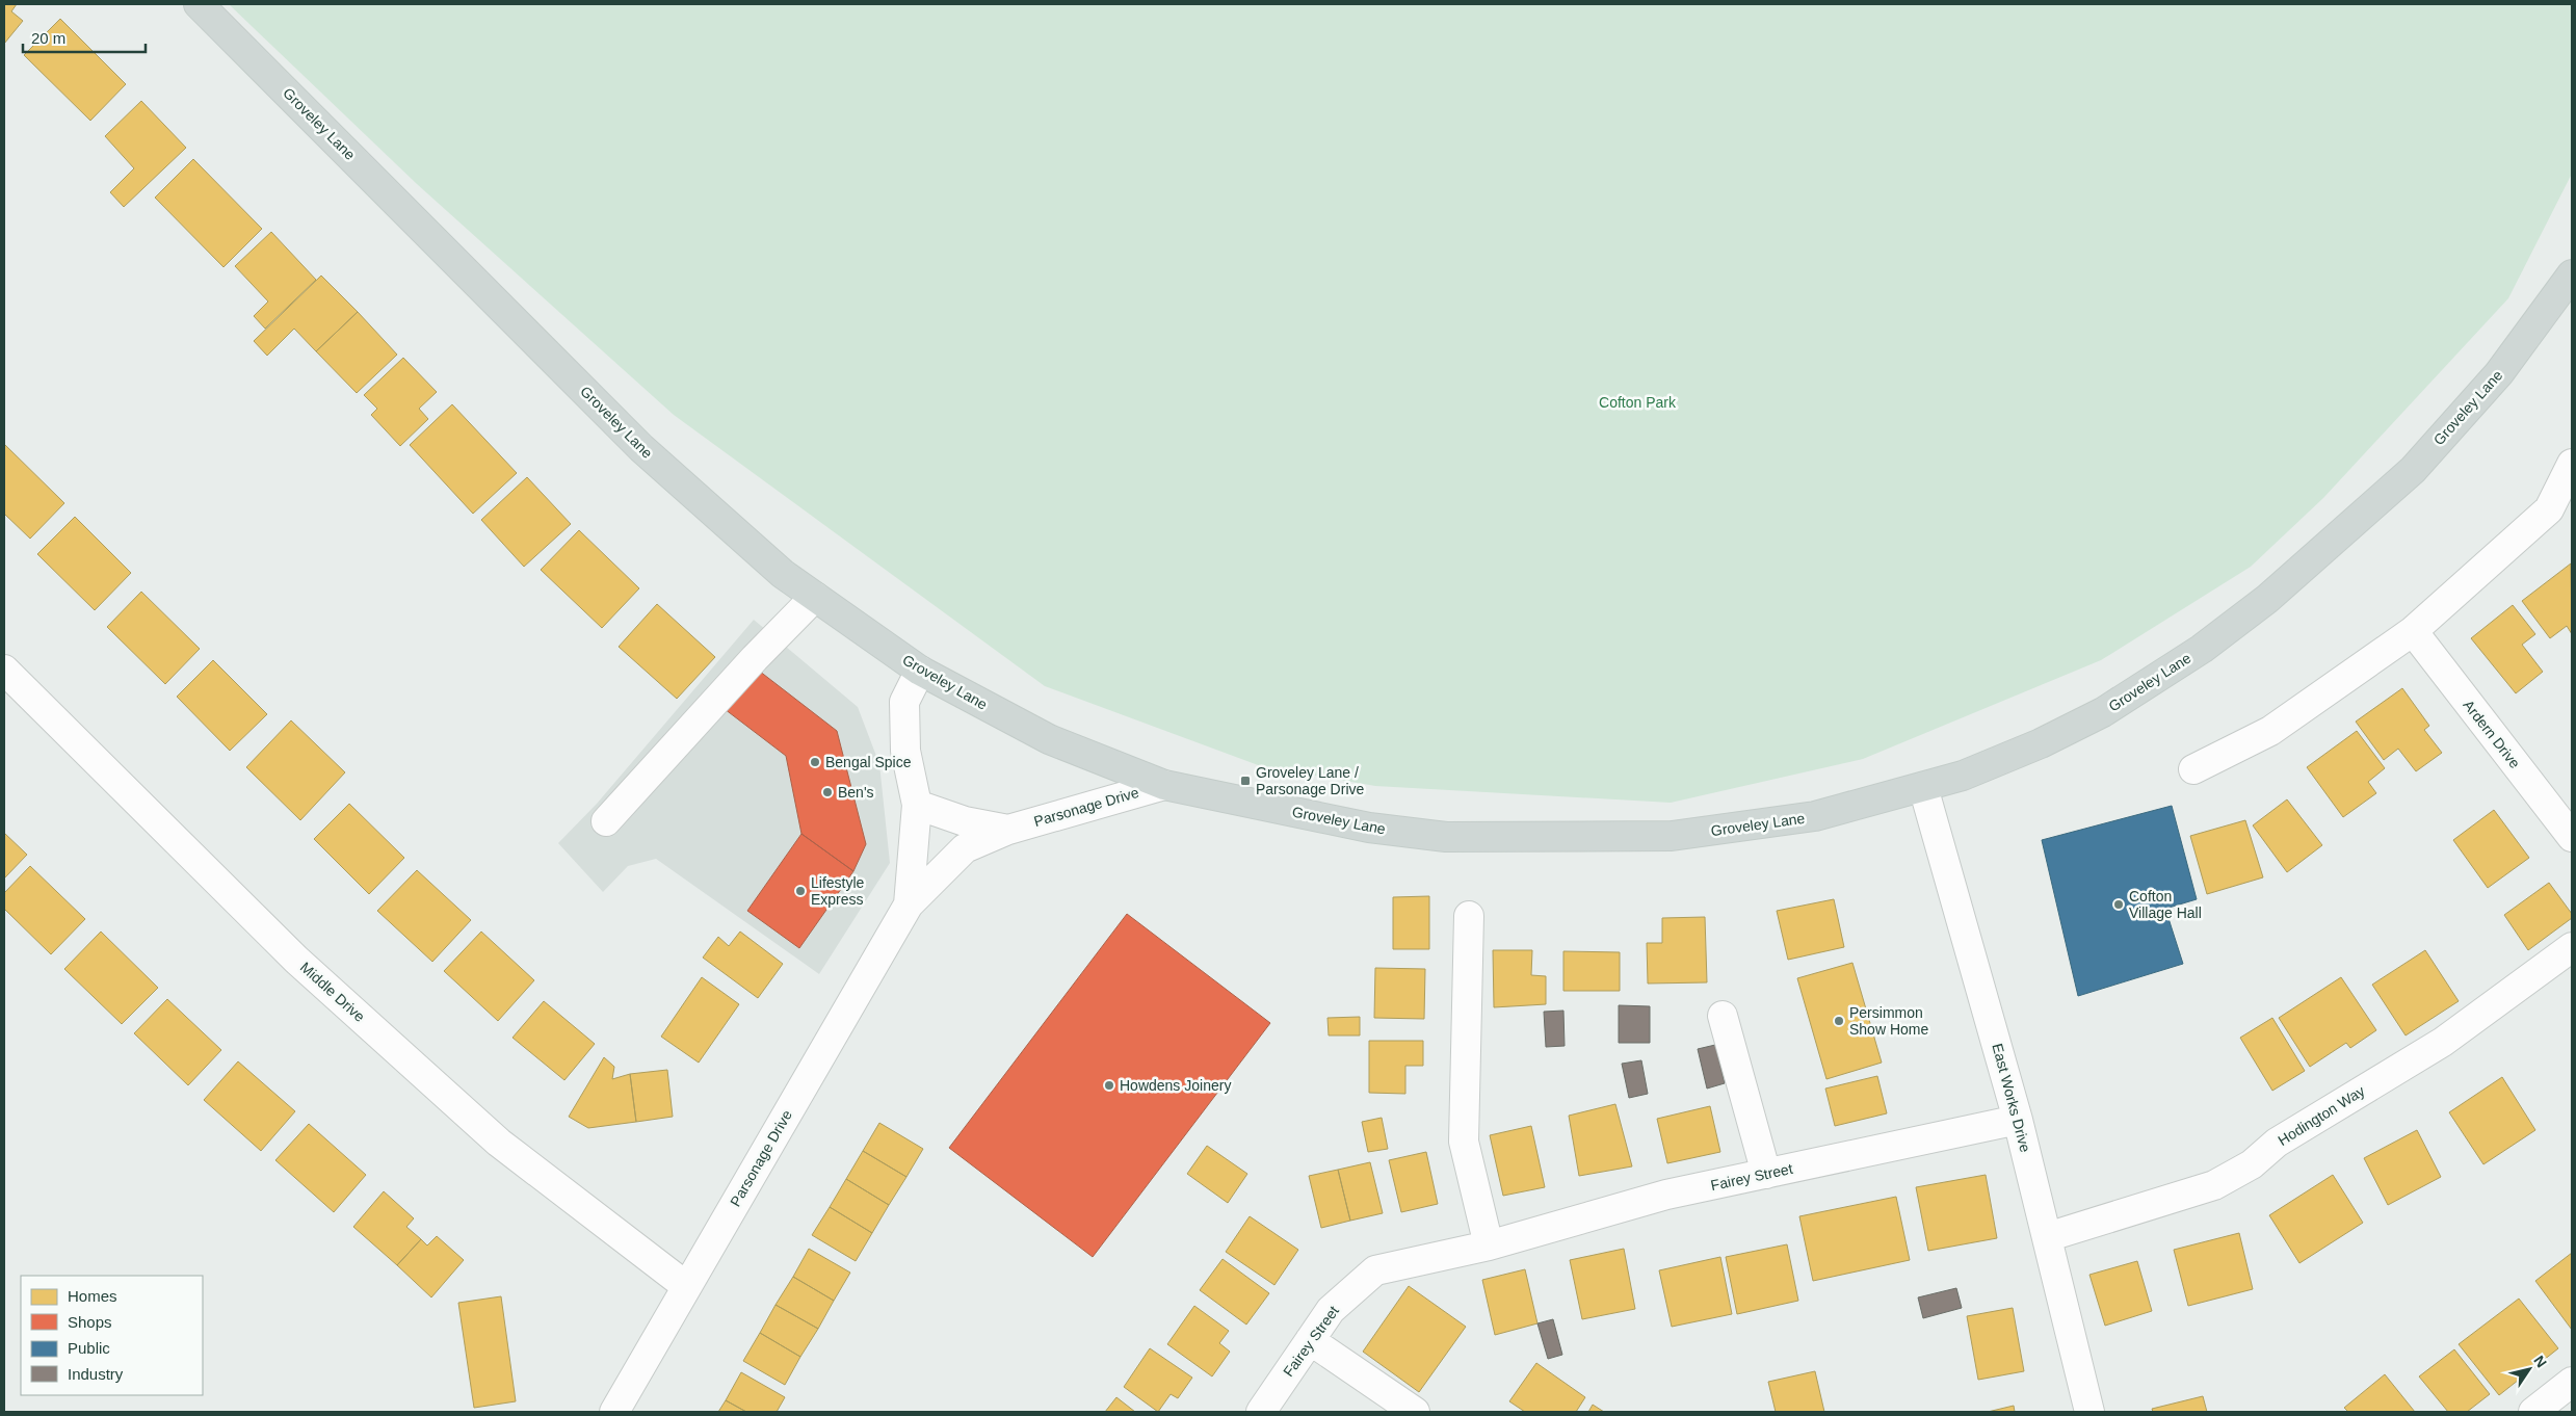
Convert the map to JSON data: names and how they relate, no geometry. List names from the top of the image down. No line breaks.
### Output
{"streets":{"main road":["Groveley Lane"],"street":["Ardern Drive","Parsonage Drive","Middle Drive","East Works Drive","Hodington Way","Fairey Street"]},"crossings":[["Groveley Lane","Parsonage Drive"],["Groveley Lane","East Works Drive"],["Parsonage Drive","Middle Drive"],["East Works Drive","Hodington Way"],["East Works Drive","Fairey Street"]],"parks":["Cofton Park"],"places":{"other":["Bengal Spice","Ben's","Lifestyle Express","Cofton Village Hall","Persimmon Show Home","Howdens Joinery"],"transit":["Groveley Lane / Parsonage Drive"]},"legend":["Homes","Shops","Public","Industry"],"scale_bar":"20 m","north":"top right"}
